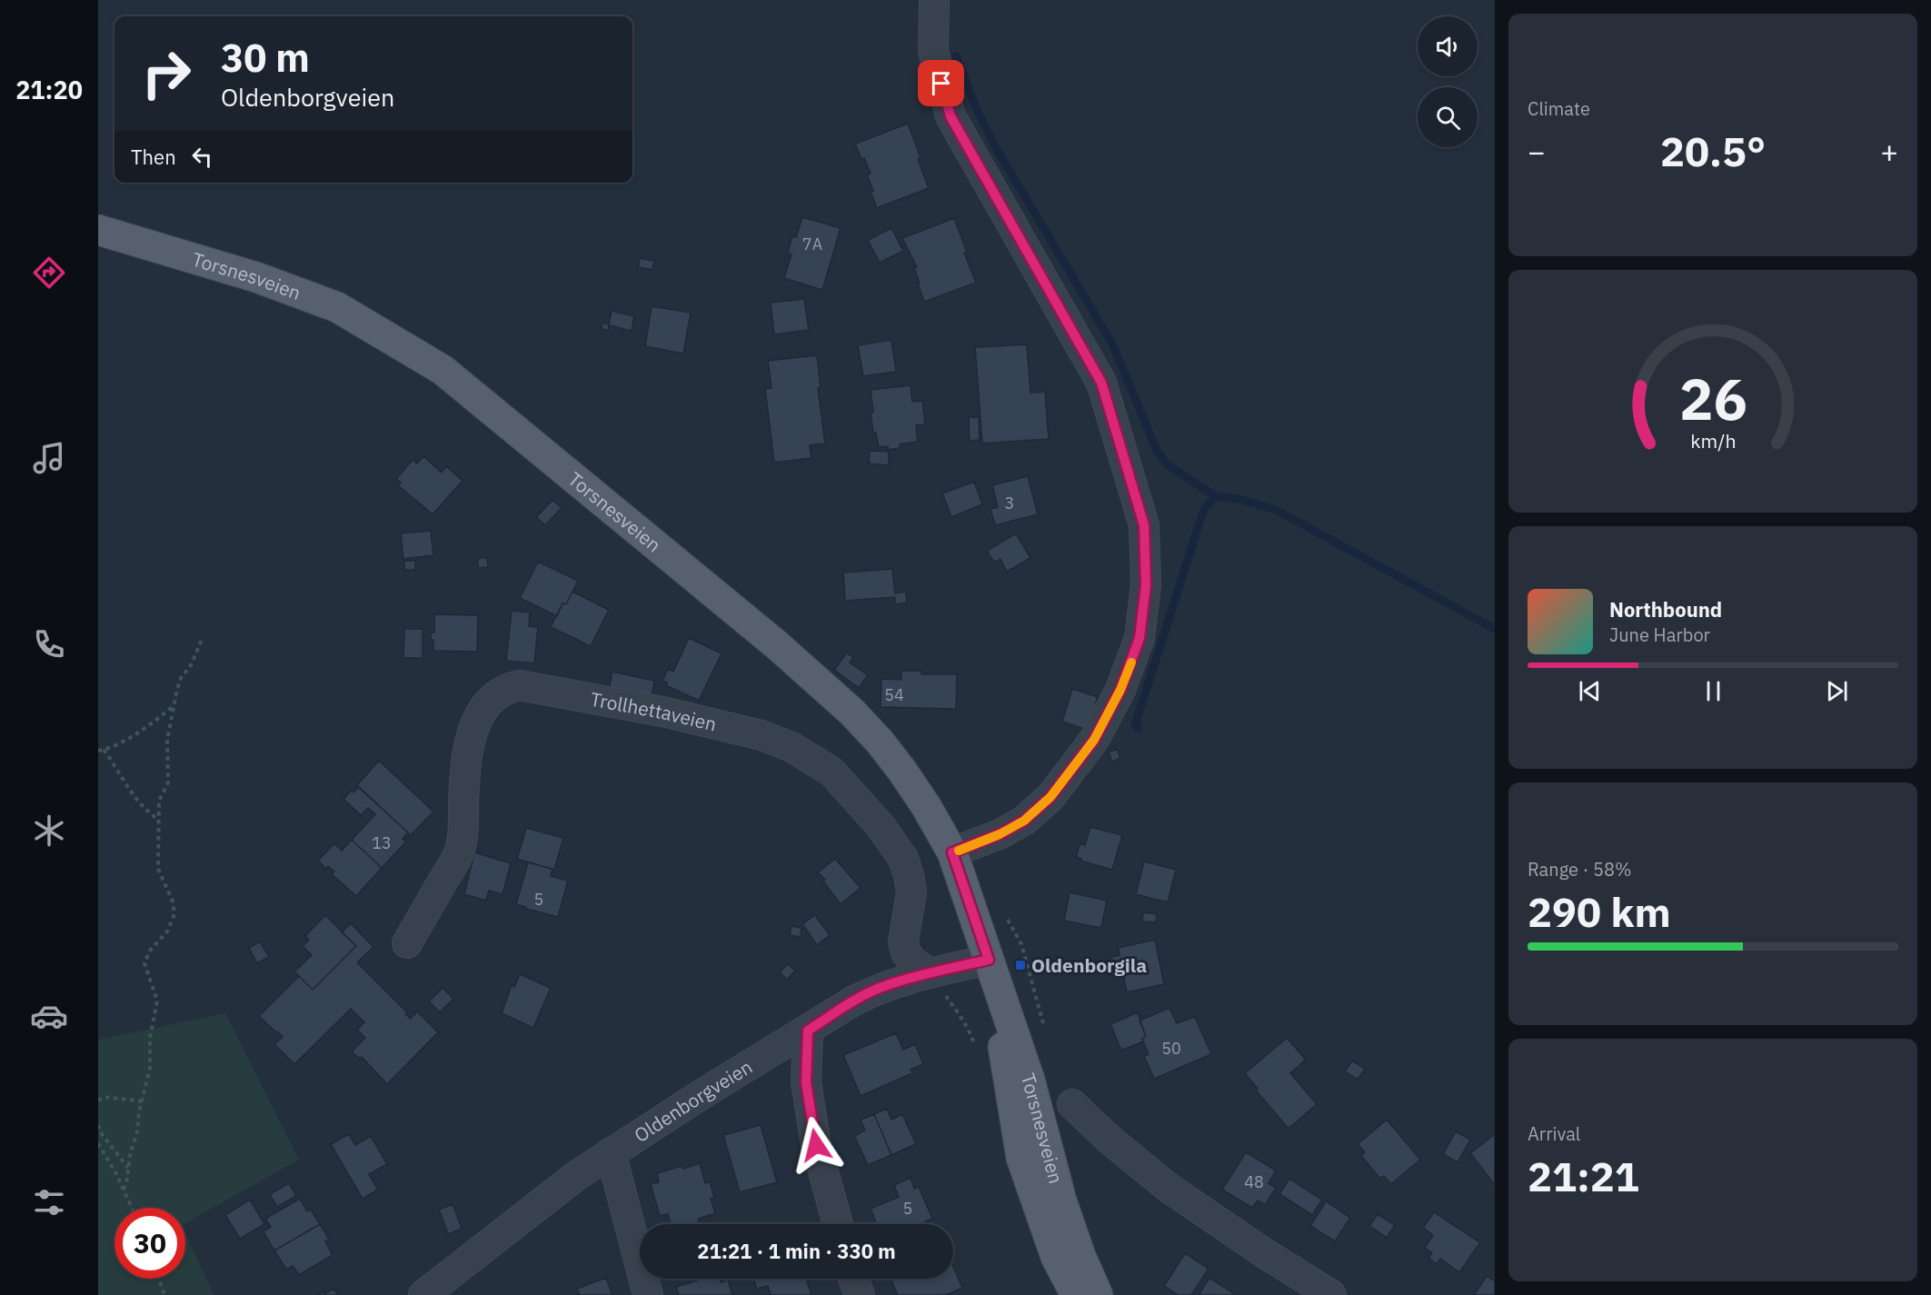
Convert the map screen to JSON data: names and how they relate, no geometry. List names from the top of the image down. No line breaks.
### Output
{"streets":{"main road":["Torsnesveien"],"street":["Trollhettaveien","Oldenborgveien"]},"crossings":[["Torsnesveien","Oldenborgveien"],["Trollhettaveien","Oldenborgveien"]],"places":{"transit":["Oldenborgila"]},"house_numbers":["7A","3","54","13","5","50","48","5"],"page":{"tabs":"21:20","tile":["Climate",["Range · 58%","290 km"],["Arrival","21:21"]],"turn":["30 m","Oldenborgveien"],"heat":["−","20.5°","+"],"then":"Then","song":["Northbound","June Harbor"],"limit":"30","trip":"21:21 · 1 min · 330 m","gauge":["26","km/h"]}}
